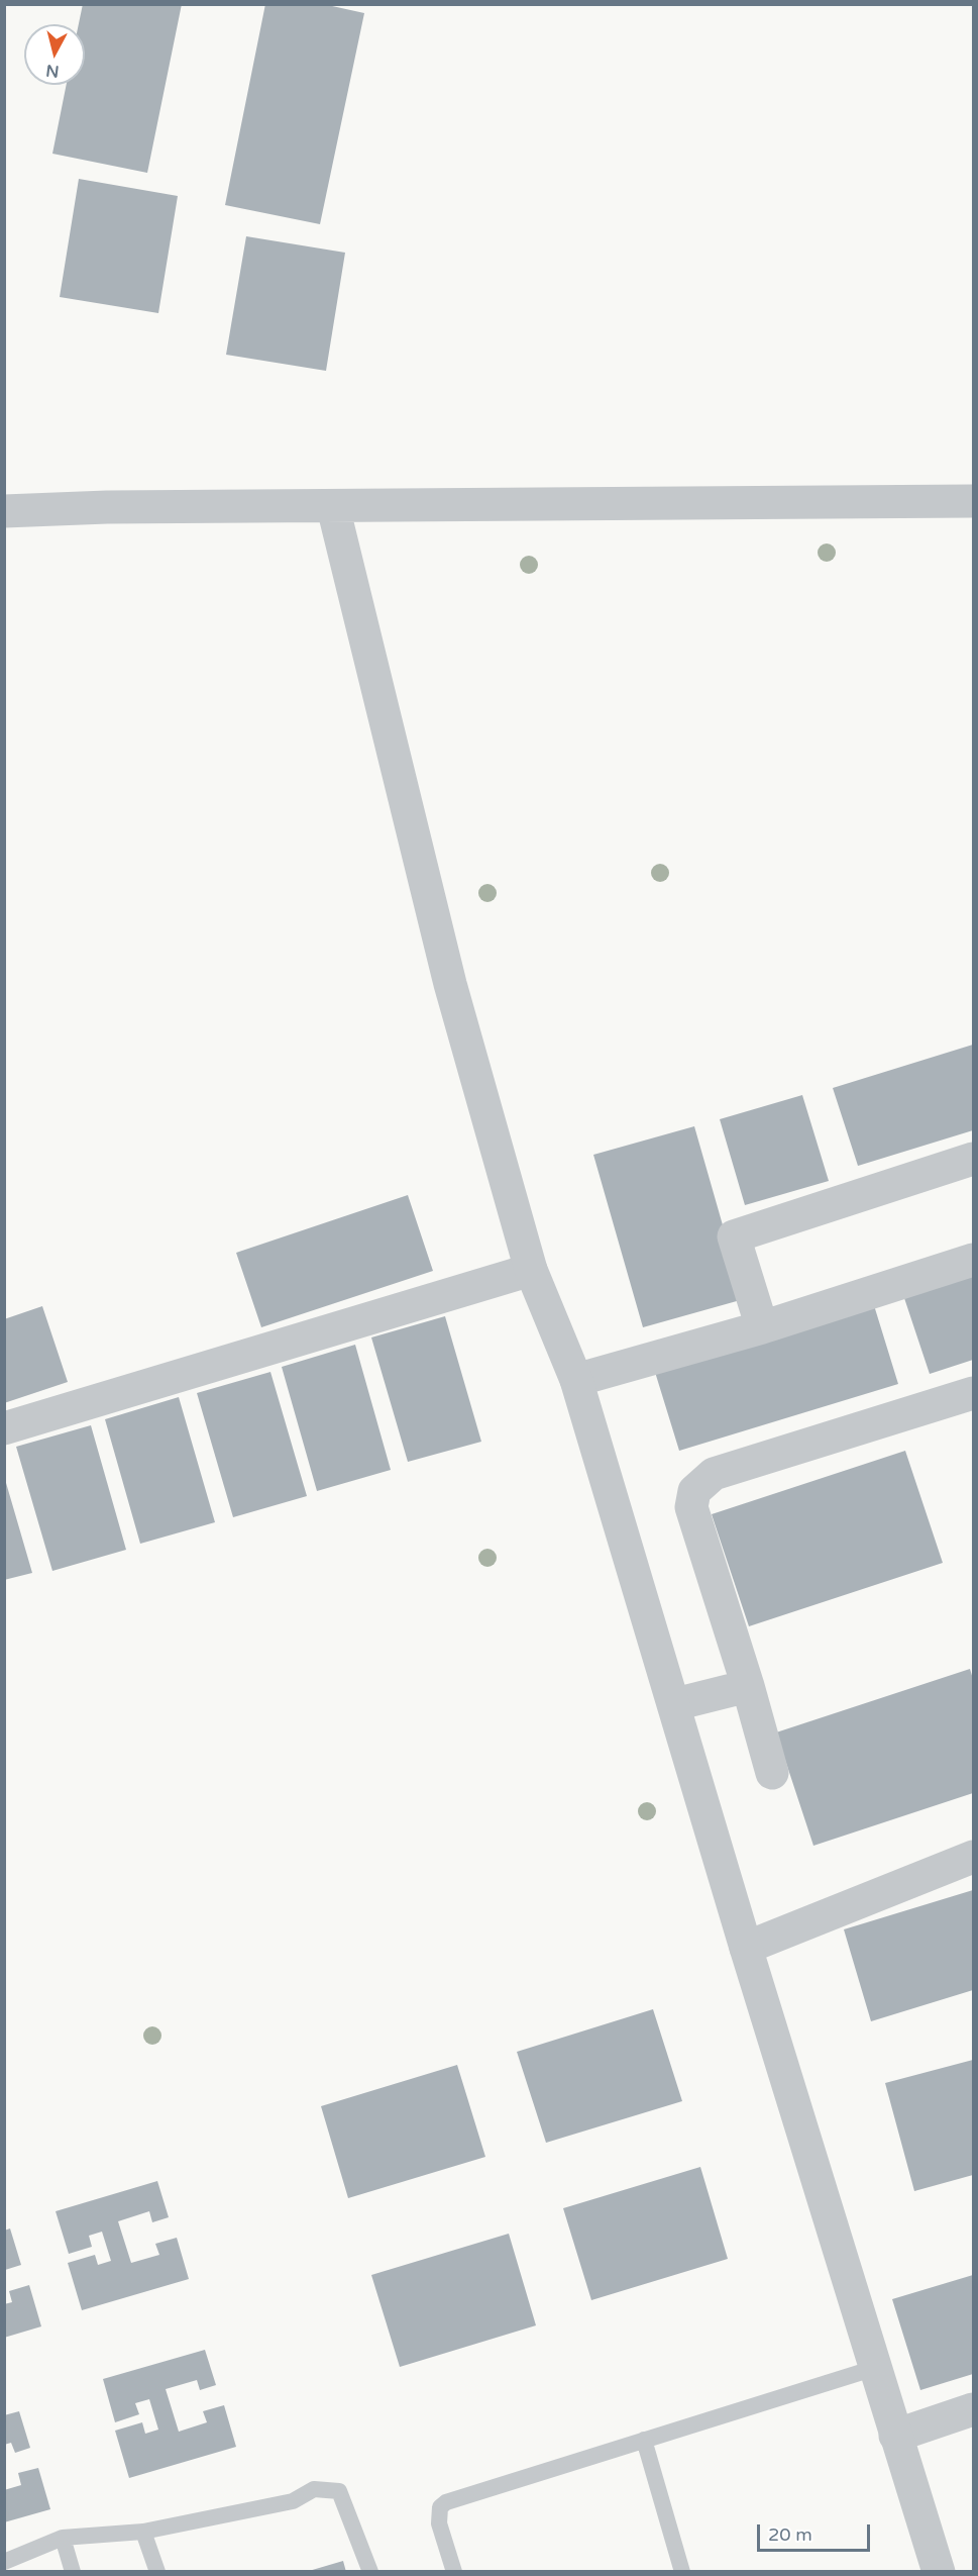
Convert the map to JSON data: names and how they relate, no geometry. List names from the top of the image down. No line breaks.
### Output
{"scale_bar":"20 m","north":"bottom"}
